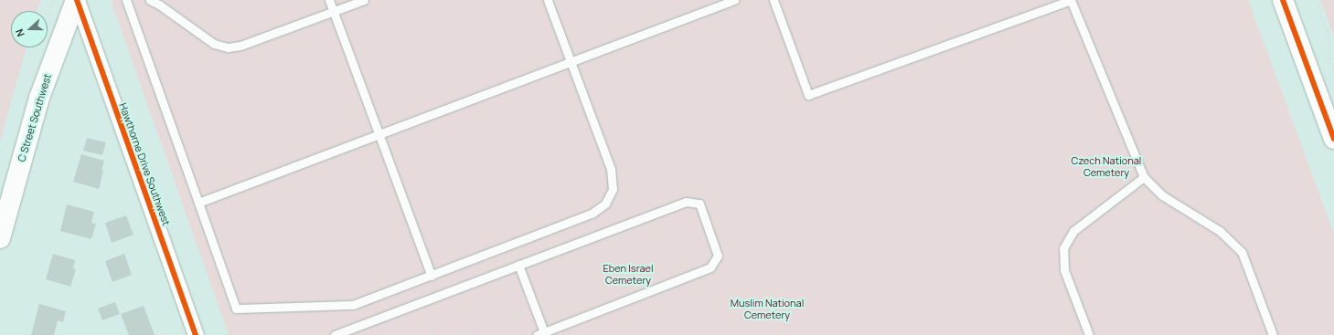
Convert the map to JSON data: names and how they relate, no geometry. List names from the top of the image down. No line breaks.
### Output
{"streets":{"main road":["C Street Southwest"],"street":["Hawthorne Drive Southwest"]},"crossings":[["C Street Southwest","Hawthorne Drive Southwest"]],"parks":["Czech National Cemetery","Eben Israel Cemetery","Muslim National Cemetery"],"north":"left"}
